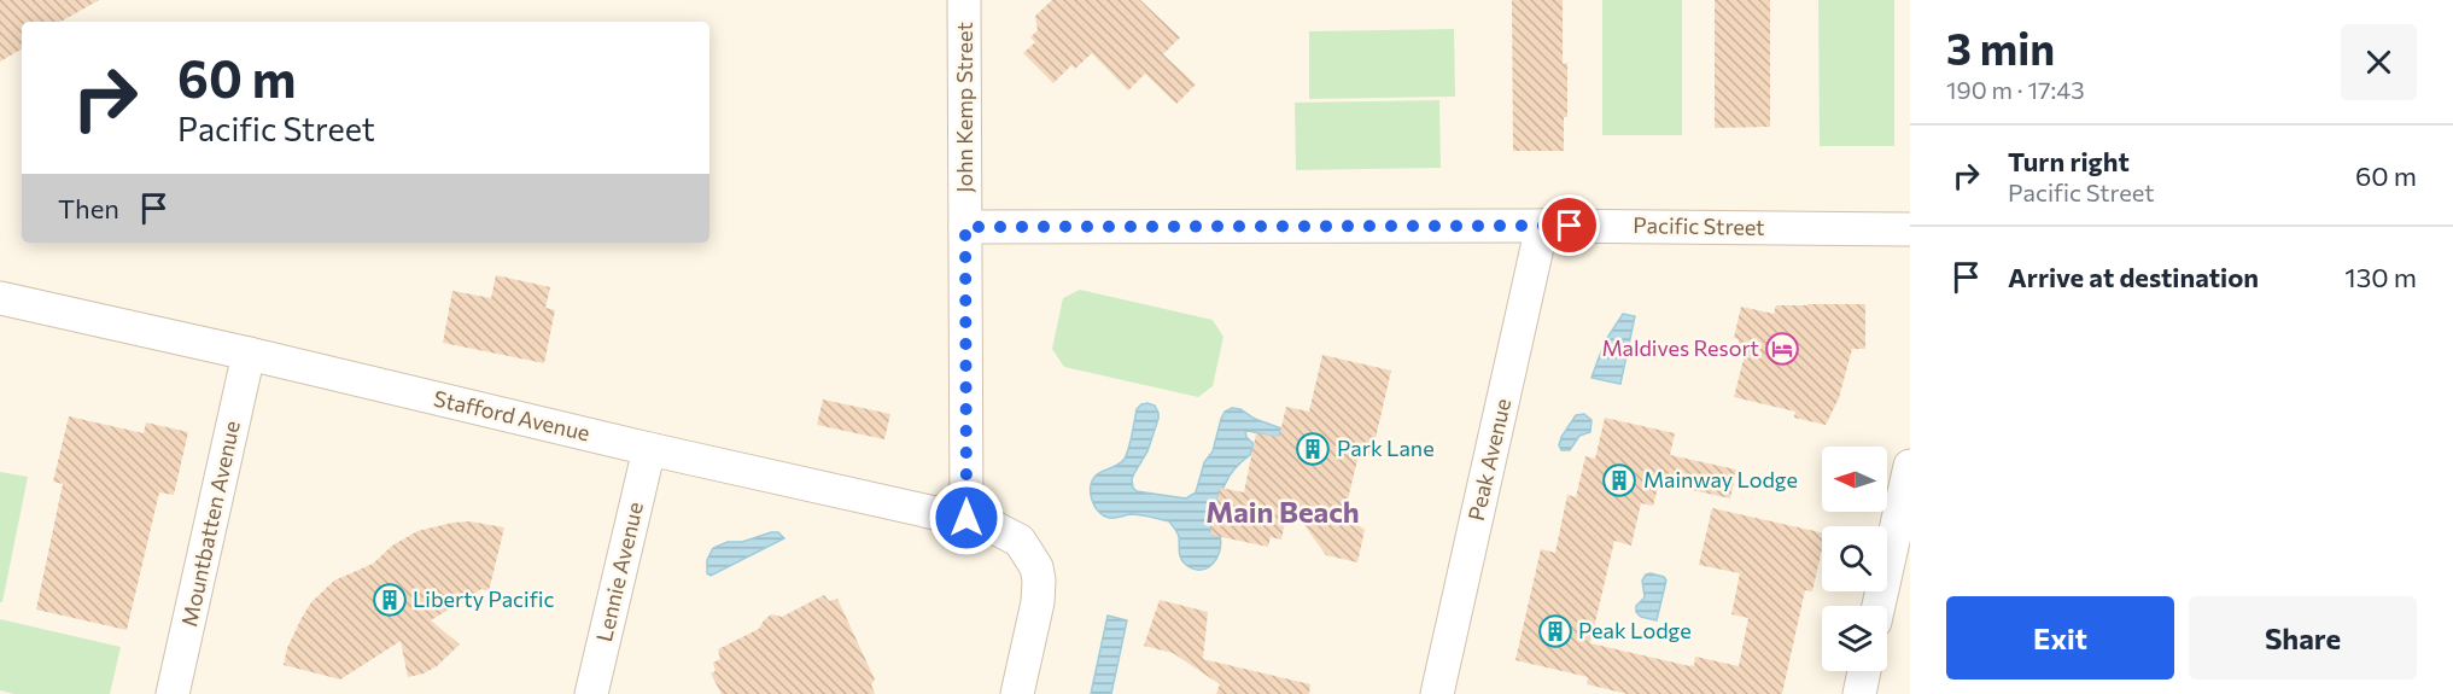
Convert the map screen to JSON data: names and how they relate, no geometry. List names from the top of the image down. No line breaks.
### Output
{"streets":{"street":["John Kemp Street","Pacific Street","Stafford Avenue","Peak Avenue","Mountbatten Avenue","Lennie Avenue"]},"crossings":[["John Kemp Street","Pacific Street"],["John Kemp Street","Stafford Avenue"],["Pacific Street","Peak Avenue"],["Stafford Avenue","Mountbatten Avenue"],["Stafford Avenue","Lennie Avenue"]],"districts":["Main Beach"],"places":{"hotel":["Maldives Resort"],"building":["Park Lane","Mainway Lodge","Liberty Pacific","Peak Lodge"]},"north":"left","page":{"heading":["3 min","190 m · 17:43"],"turn":["60 m","Pacific Street"],"list":[{"name":"Turn right","note":"Pacific Street","value":"60 m"},{"name":"Arrive at destination","value":"130 m"}],"then":"Then","buttons":["Exit","Share"]}}
